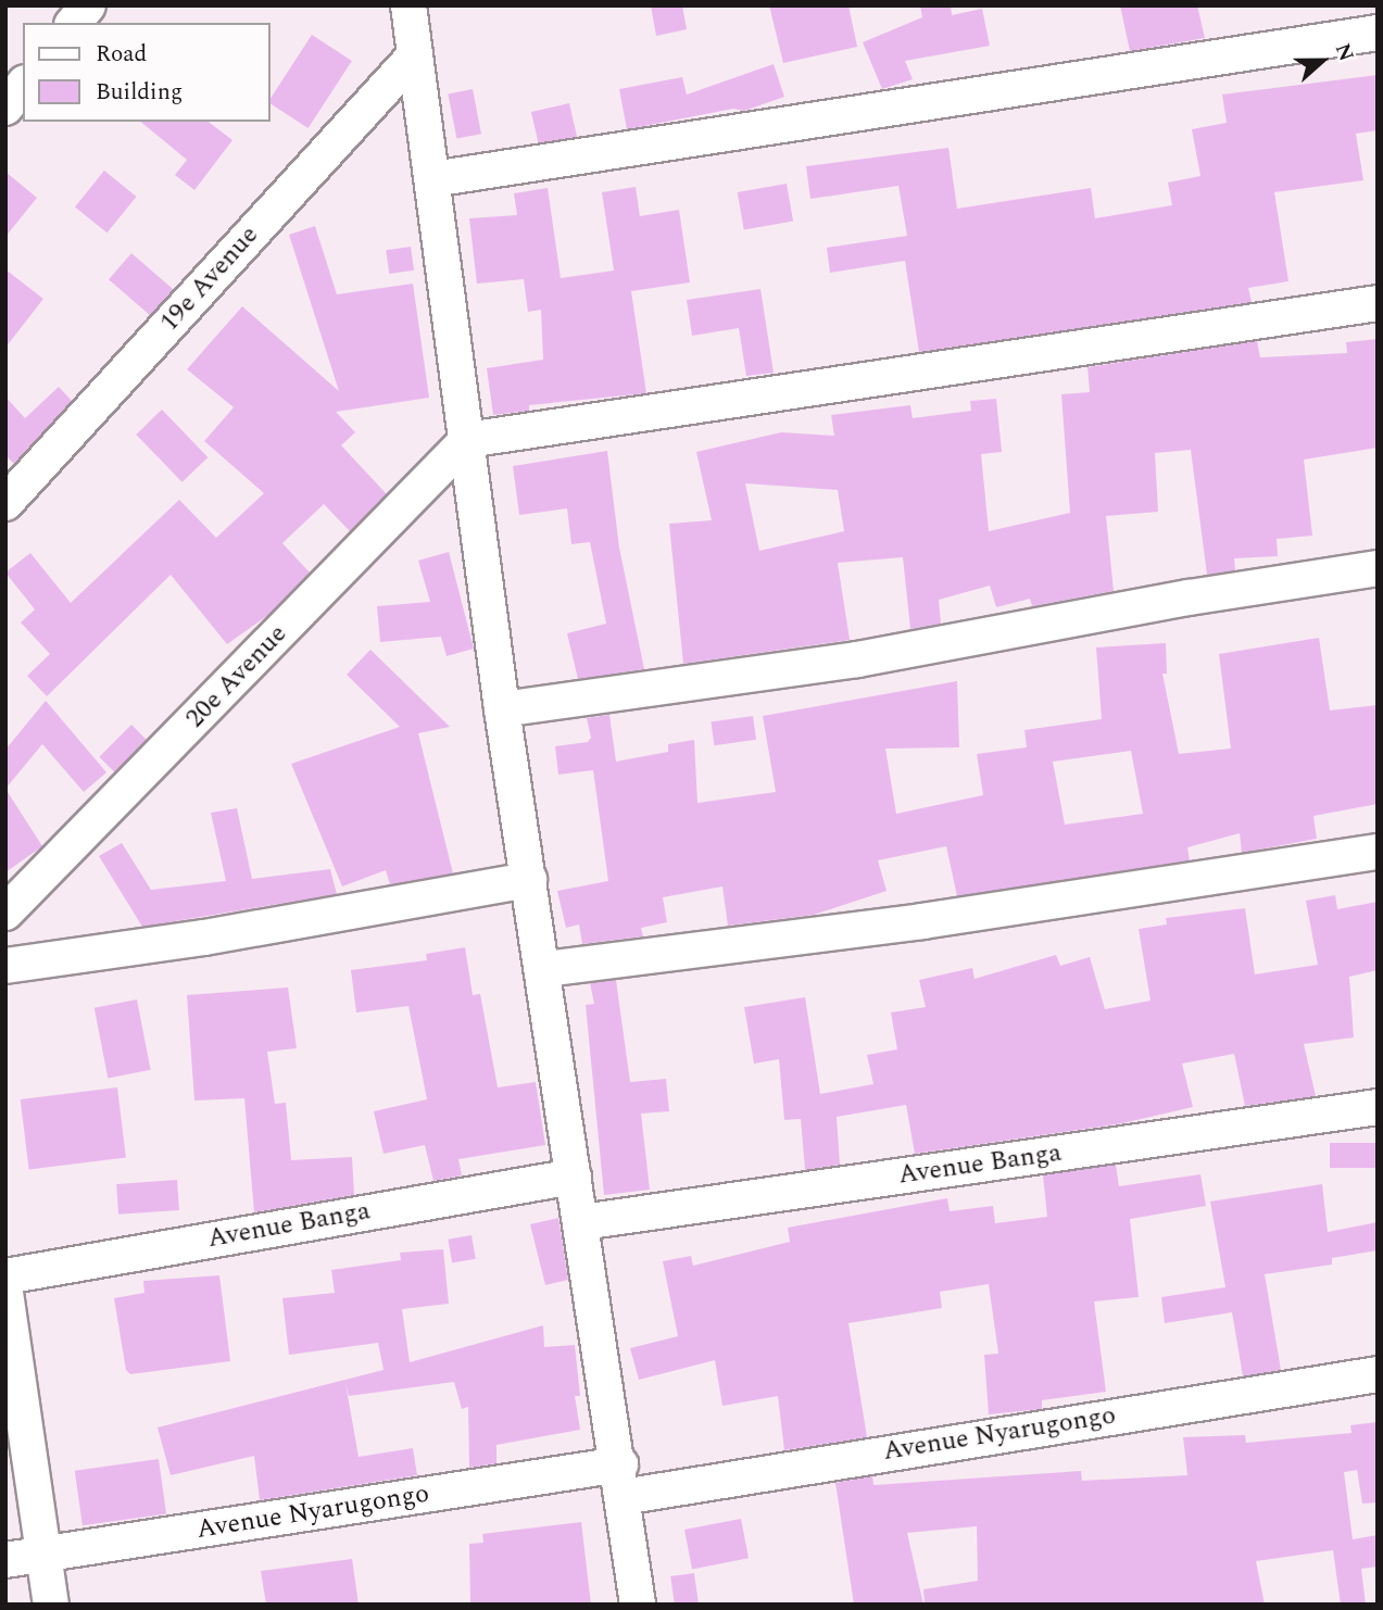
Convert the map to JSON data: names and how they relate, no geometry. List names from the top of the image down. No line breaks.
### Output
{"streets":{"street":["19e Avenue","20e Avenue","Avenue Banga","Avenue Nyarugongo"]},"legend":["Road","Building"],"north":"right"}
